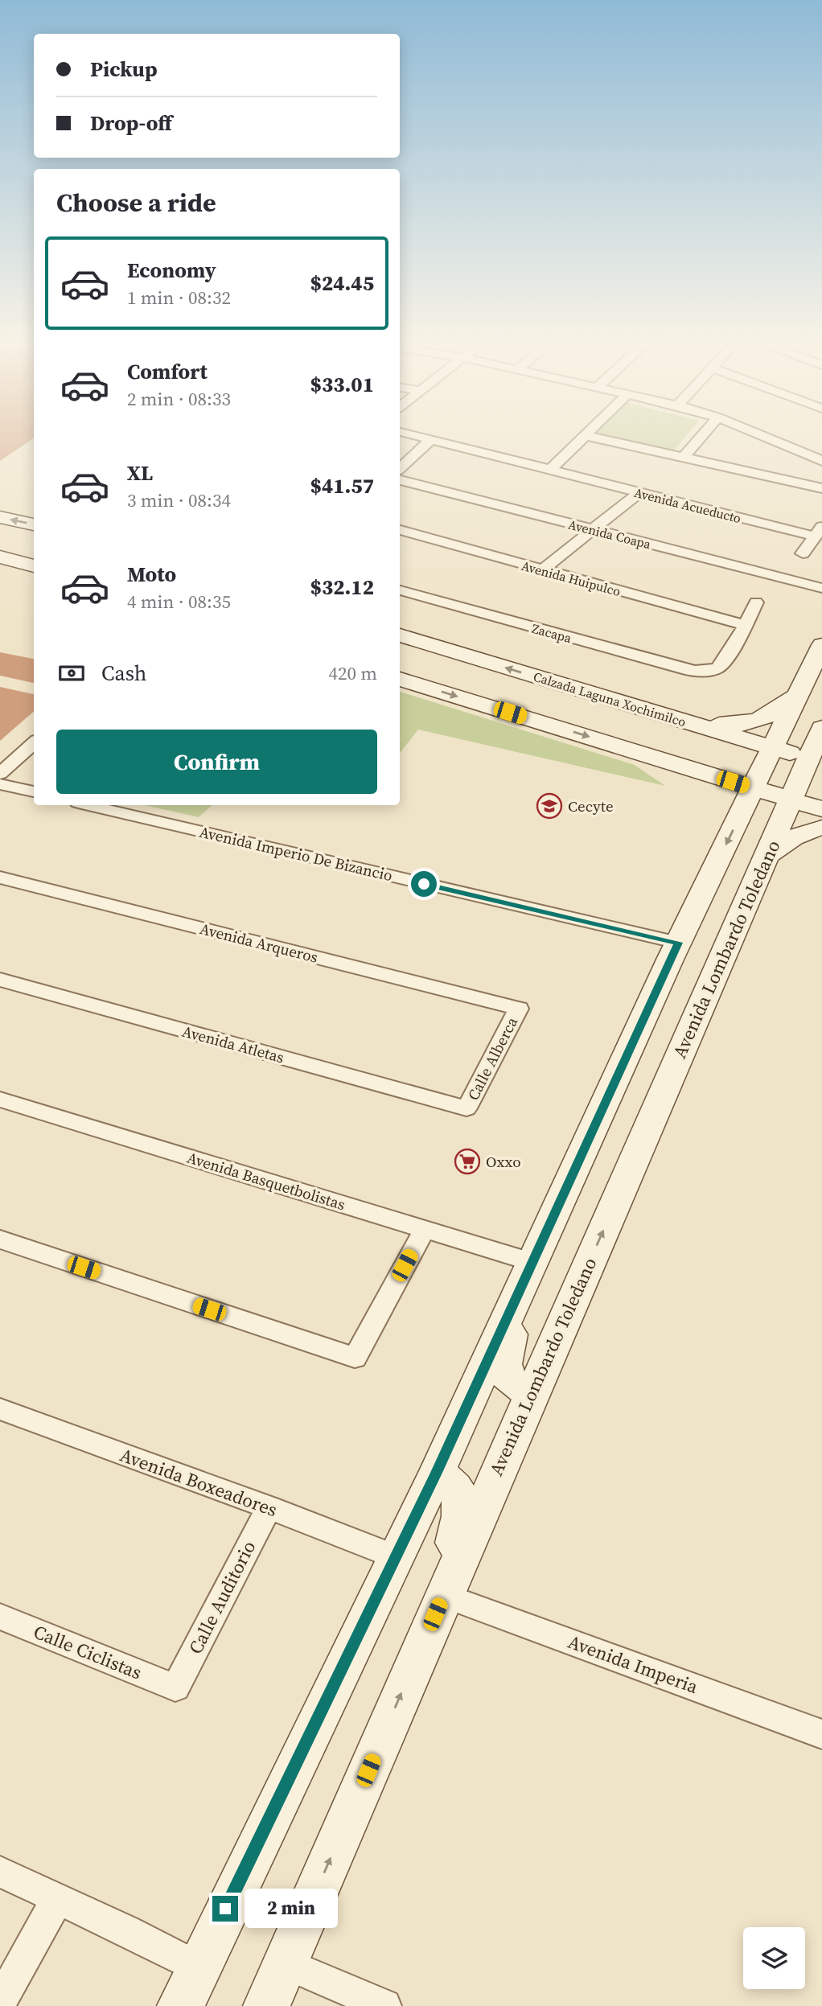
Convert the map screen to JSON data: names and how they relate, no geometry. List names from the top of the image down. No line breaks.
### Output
{"streets":{"main road":["Calzada Laguna Xochimilco","Avenida Lombardo Toledano"],"street":["Avenida Acueducto","Avenida Coapa","Avenida Huipulco","Zacapa","Avenida Imperio De Bizancio","Avenida Arqueros","Avenida Atletas","Calle Alberca","Avenida Basquetbolistas","Avenida Boxeadores","Calle Auditorio","Calle Ciclistas","Avenida Imperia"]},"crossings":[["Avenida Huipulco","Zacapa"],["Calzada Laguna Xochimilco","Avenida Lombardo Toledano"],["Avenida Arqueros","Calle Alberca"],["Avenida Lombardo Toledano","Avenida Imperia"],["Avenida Atletas","Calle Alberca"],["Avenida Boxeadores","Calle Auditorio"],["Calle Auditorio","Calle Ciclistas"]],"places":{"school or university":["Cecyte"],"supermarket":["Oxxo"]},"page":{"banner":["Pickup","Drop-off"],"heading":"Choose a ride","list":[{"name":"Economy","note":"1 min · 08:32","value":"$24.45"},{"name":"Comfort","note":"2 min · 08:33","value":"$33.01"},{"name":"XL","note":"3 min · 08:34","value":"$41.57"},{"name":"Moto","note":"4 min · 08:35","value":"$32.12"}],"pay":["Cash","420 m"],"buttons":"Confirm","bubble":"2 min"}}
